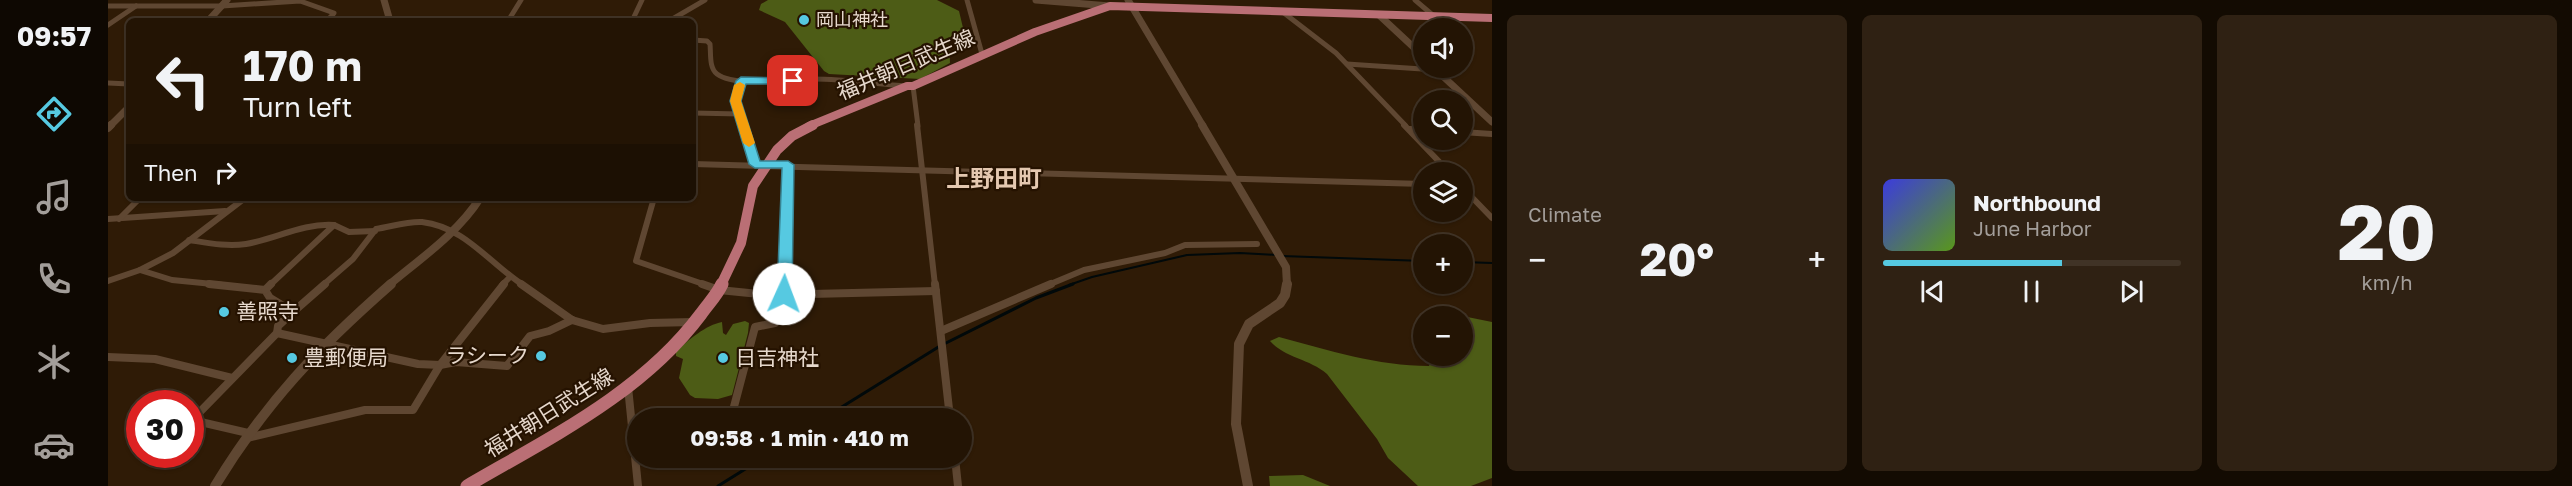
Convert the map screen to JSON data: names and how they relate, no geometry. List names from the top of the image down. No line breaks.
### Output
{"streets":{"main road":["福井朝日武生線"]},"districts":["上野田町"],"places":["岡山神社","善照寺","ラシーク","豊郵便局","日吉神社"],"page":{"tabs":"09:57","tile":["Climate",["20","km/h"]],"map_buttons":["+","−"],"turn":["170 m","Turn left"],"then":"Then","song":["Northbound","June Harbor"],"heat":["−","20°","+"],"limit":"30","trip":"09:58 · 1 min · 410 m"}}
